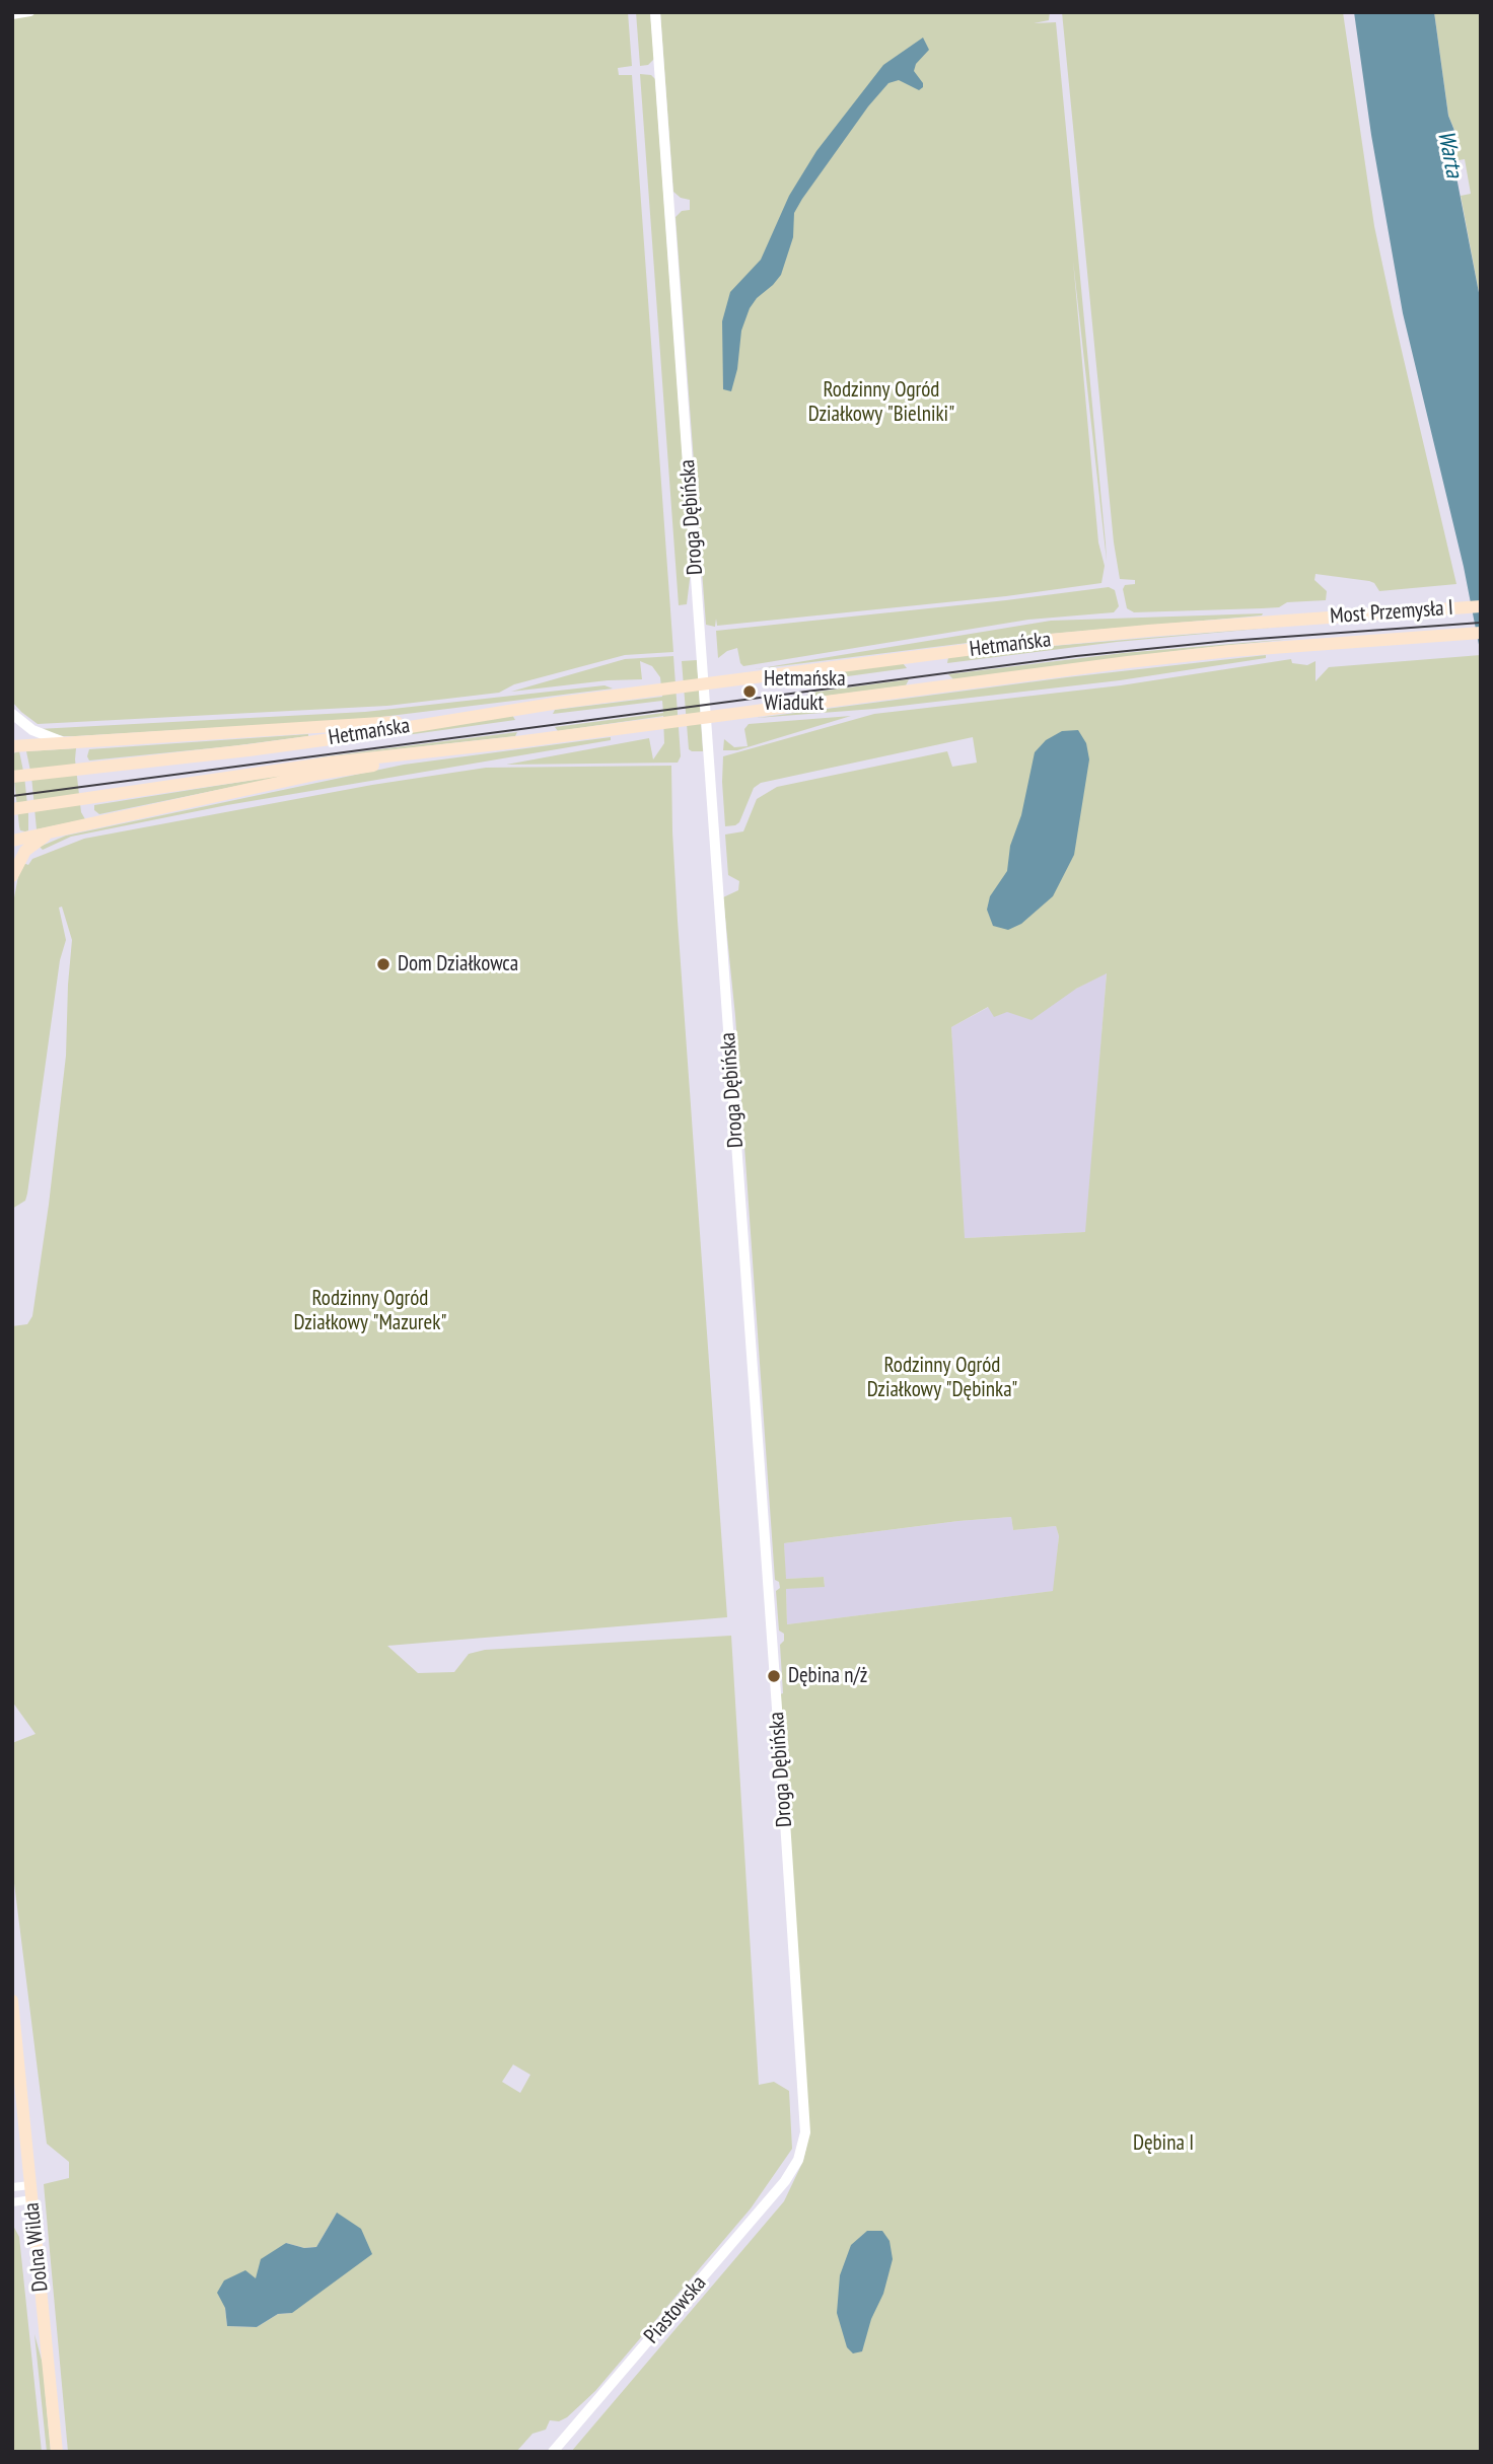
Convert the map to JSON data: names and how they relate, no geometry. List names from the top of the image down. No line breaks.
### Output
{"streets":{"main road":["Most Przemysła I","Hetmańska","Dolna Wilda"],"street":["Droga Dębińska","Piastowska"]},"crossings":[["Droga Dębińska","Piastowska"],["Most Przemysła I","Hetmańska"]],"water":["Warta"],"parks":["Rodzinny Ogród Działkowy \"Bielniki\"","Rodzinny Ogród Działkowy \"Mazurek\"","Rodzinny Ogród Działkowy \"Dębinka\"","Dębina I"],"places":["Hetmańska Wiadukt","Dom Działkowca","Dębina n/ż"]}
